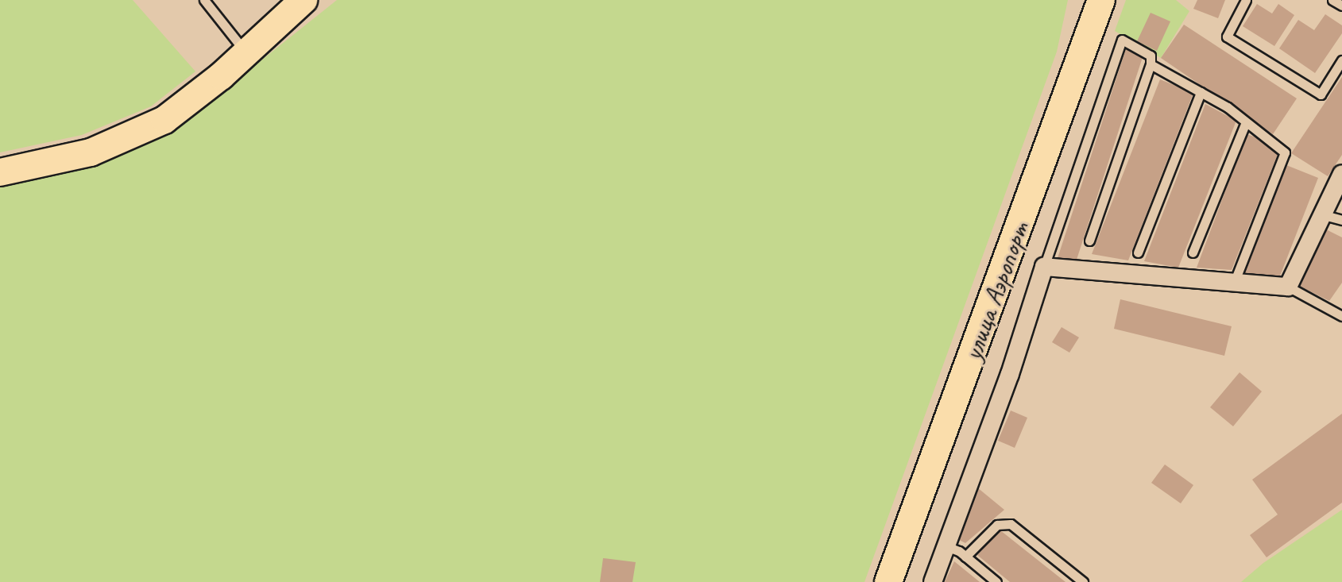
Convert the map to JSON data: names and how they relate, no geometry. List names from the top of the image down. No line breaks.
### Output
{"streets":{"main road":["улица Аэропорт"]}}
